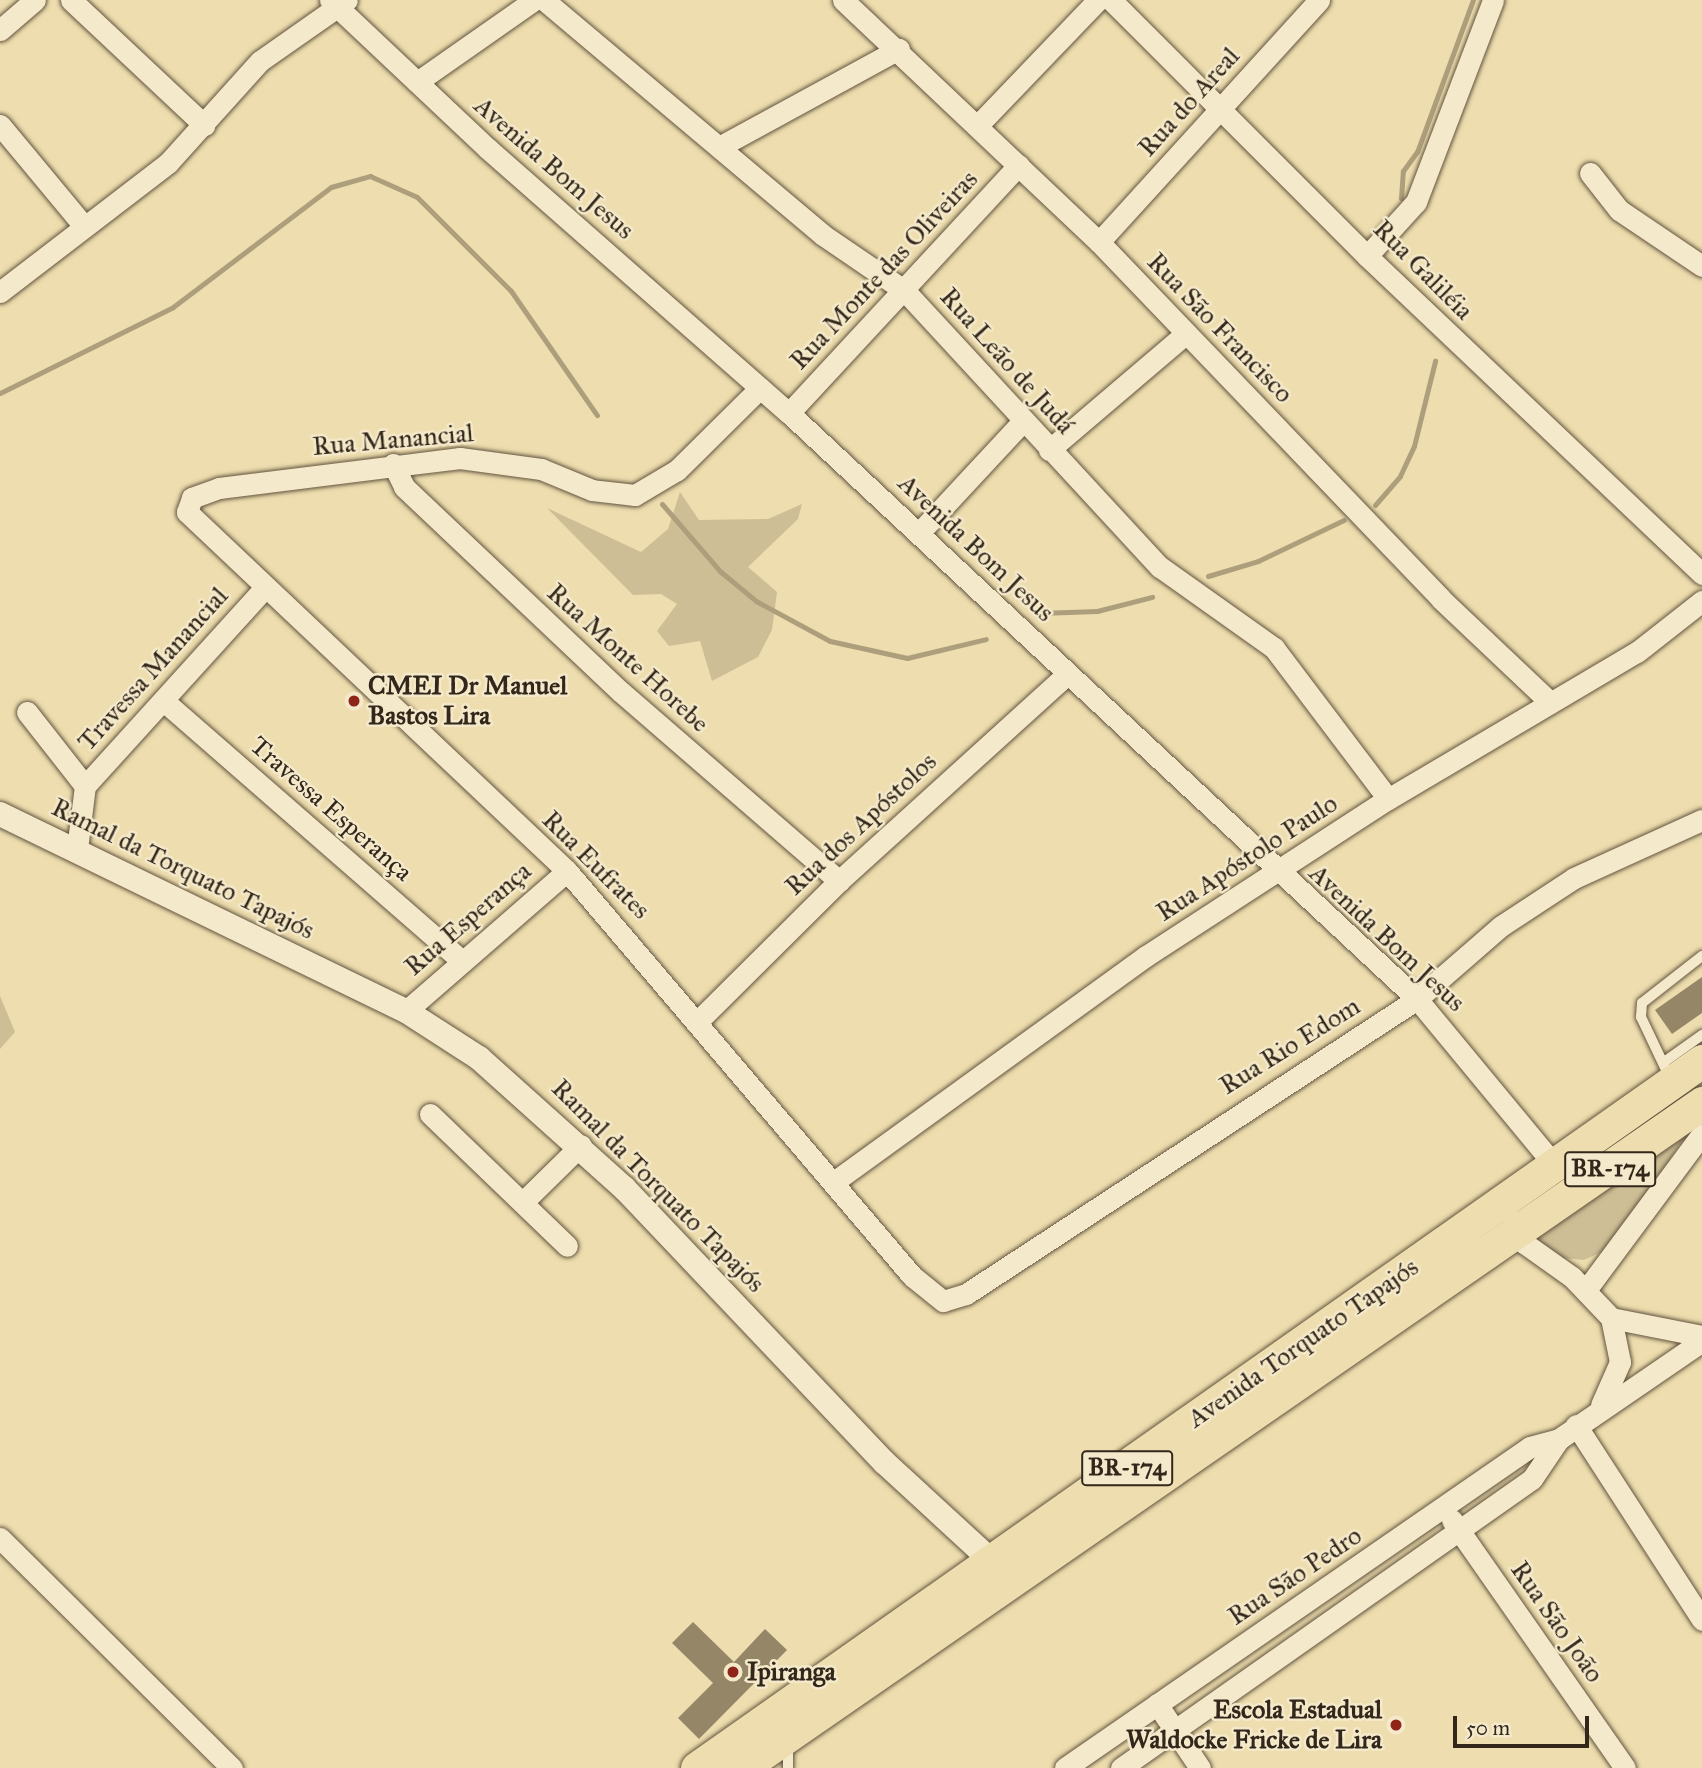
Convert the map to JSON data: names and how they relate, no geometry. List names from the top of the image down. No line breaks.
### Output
{"streets":{"highway":["BR-174","Avenida Torquato Tapajós"],"street":["Rua do Areal","Avenida Bom Jesus","Rua Monte das Oliveiras","Rua Galiléia","Rua São Francisco","Rua Leão de Judá","Rua Manancial","Rua Monte Horebe","Travessa Manancial","Travessa Esperança","Rua dos Apóstolos","Rua Apóstolo Paulo","Rua Eufrates","Ramal da Torquato Tapajós","Rua Esperança","Rua Rio Edom","Rua São Pedro","Rua São João"]},"crossings":[["Rua do Areal","Rua Galiléia"],["Rua do Areal","Rua São Francisco"],["Avenida Bom Jesus","Rua Monte das Oliveiras"],["Avenida Bom Jesus","Rua Manancial"],["Avenida Bom Jesus","Rua dos Apóstolos"],["Avenida Bom Jesus","Rua Apóstolo Paulo"],["Avenida Bom Jesus","Rua Rio Edom"],["Avenida Bom Jesus","Avenida Torquato Tapajós"],["Rua Monte das Oliveiras","Rua São Francisco"],["Rua Monte das Oliveiras","Rua Leão de Judá"],["Rua São Francisco","Rua Apóstolo Paulo"],["Rua Leão de Judá","Rua Apóstolo Paulo"],["Rua Manancial","Rua Monte Horebe"],["Rua Manancial","Rua Eufrates"],["Rua Monte Horebe","Rua dos Apóstolos"],["Travessa Manancial","Travessa Esperança"],["Travessa Manancial","Rua Eufrates"],["Travessa Manancial","Ramal da Torquato Tapajós"],["Travessa Esperança","Rua Esperança"],["Rua dos Apóstolos","Rua Eufrates"],["Rua Apóstolo Paulo","Rua Eufrates"],["Rua Eufrates","Rua Esperança"],["Rua Eufrates","Rua Rio Edom"],["Ramal da Torquato Tapajós","Rua Esperança"],["Ramal da Torquato Tapajós","Avenida Torquato Tapajós"],["Rua São Pedro","Rua São João"]],"places":["CMEI Dr Manuel Bastos Lira","Ipiranga","Escola Estadual Waldocke Fricke de Lira"],"scale_bar":"50 m"}
